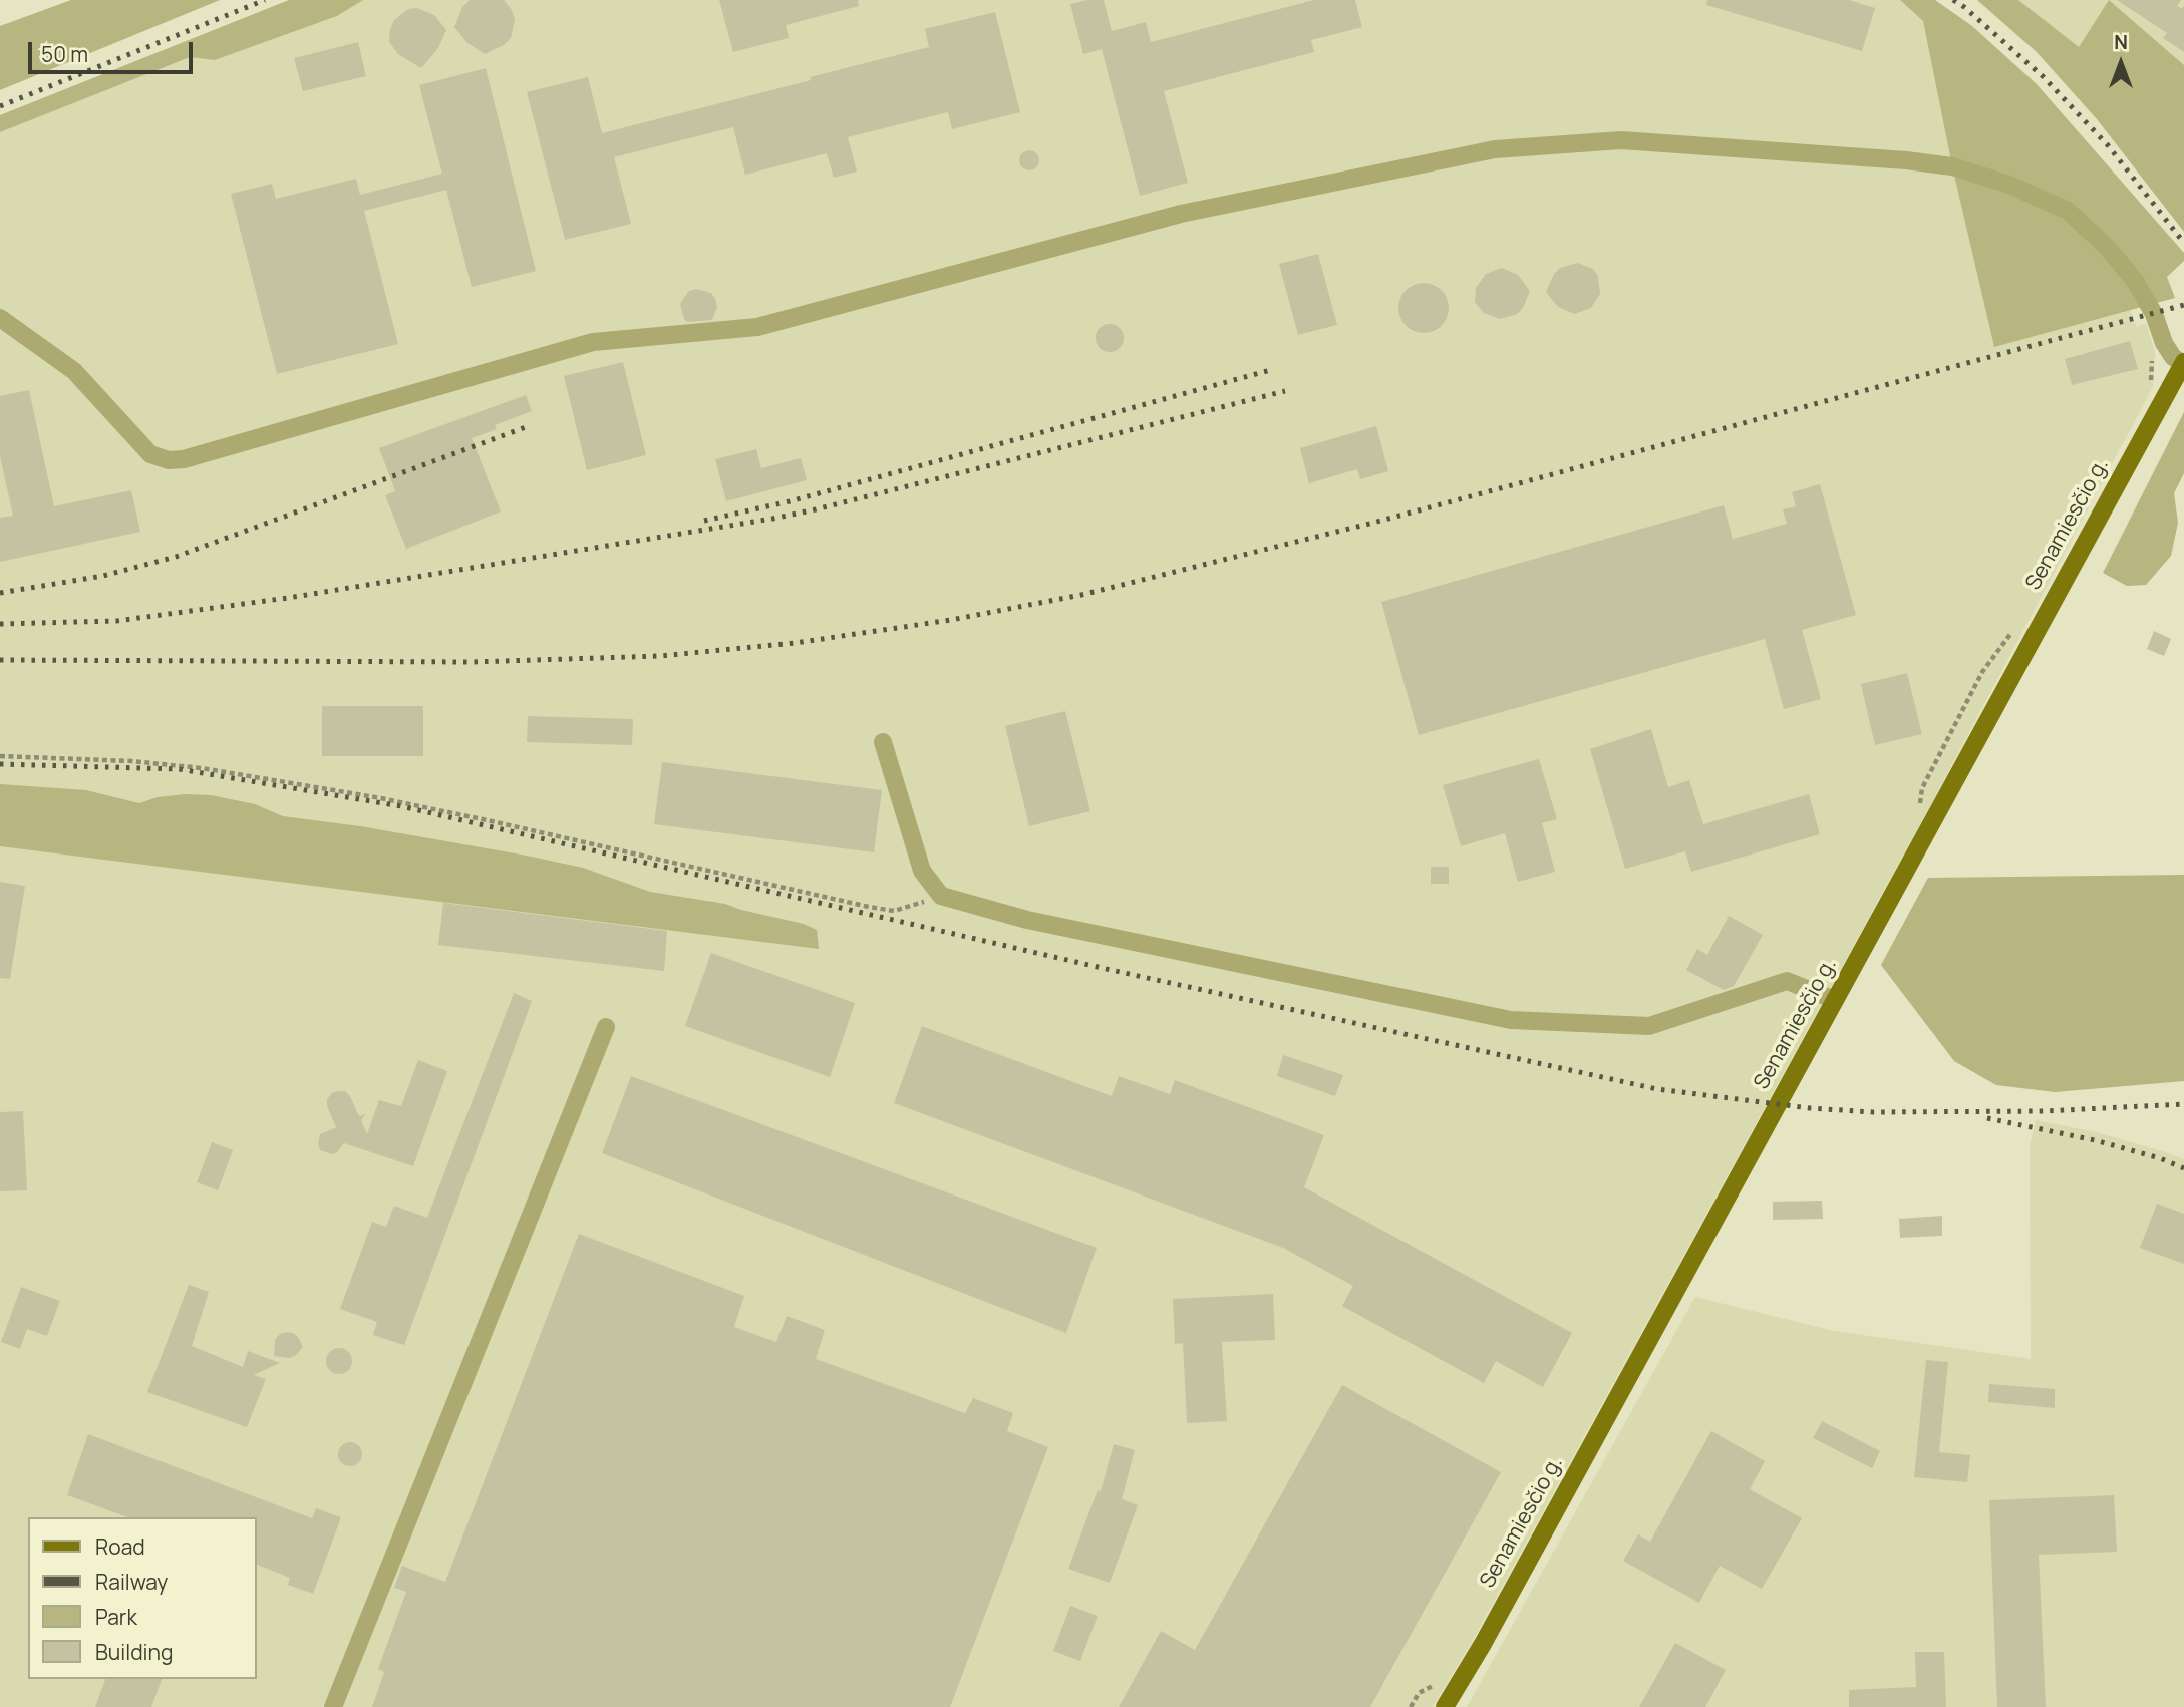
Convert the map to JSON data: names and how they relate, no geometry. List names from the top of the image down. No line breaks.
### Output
{"streets":{"main road":["Senamiesčio g."]},"legend":["Road","Railway","Park","Building"],"scale_bar":"50 m","north":"top"}
